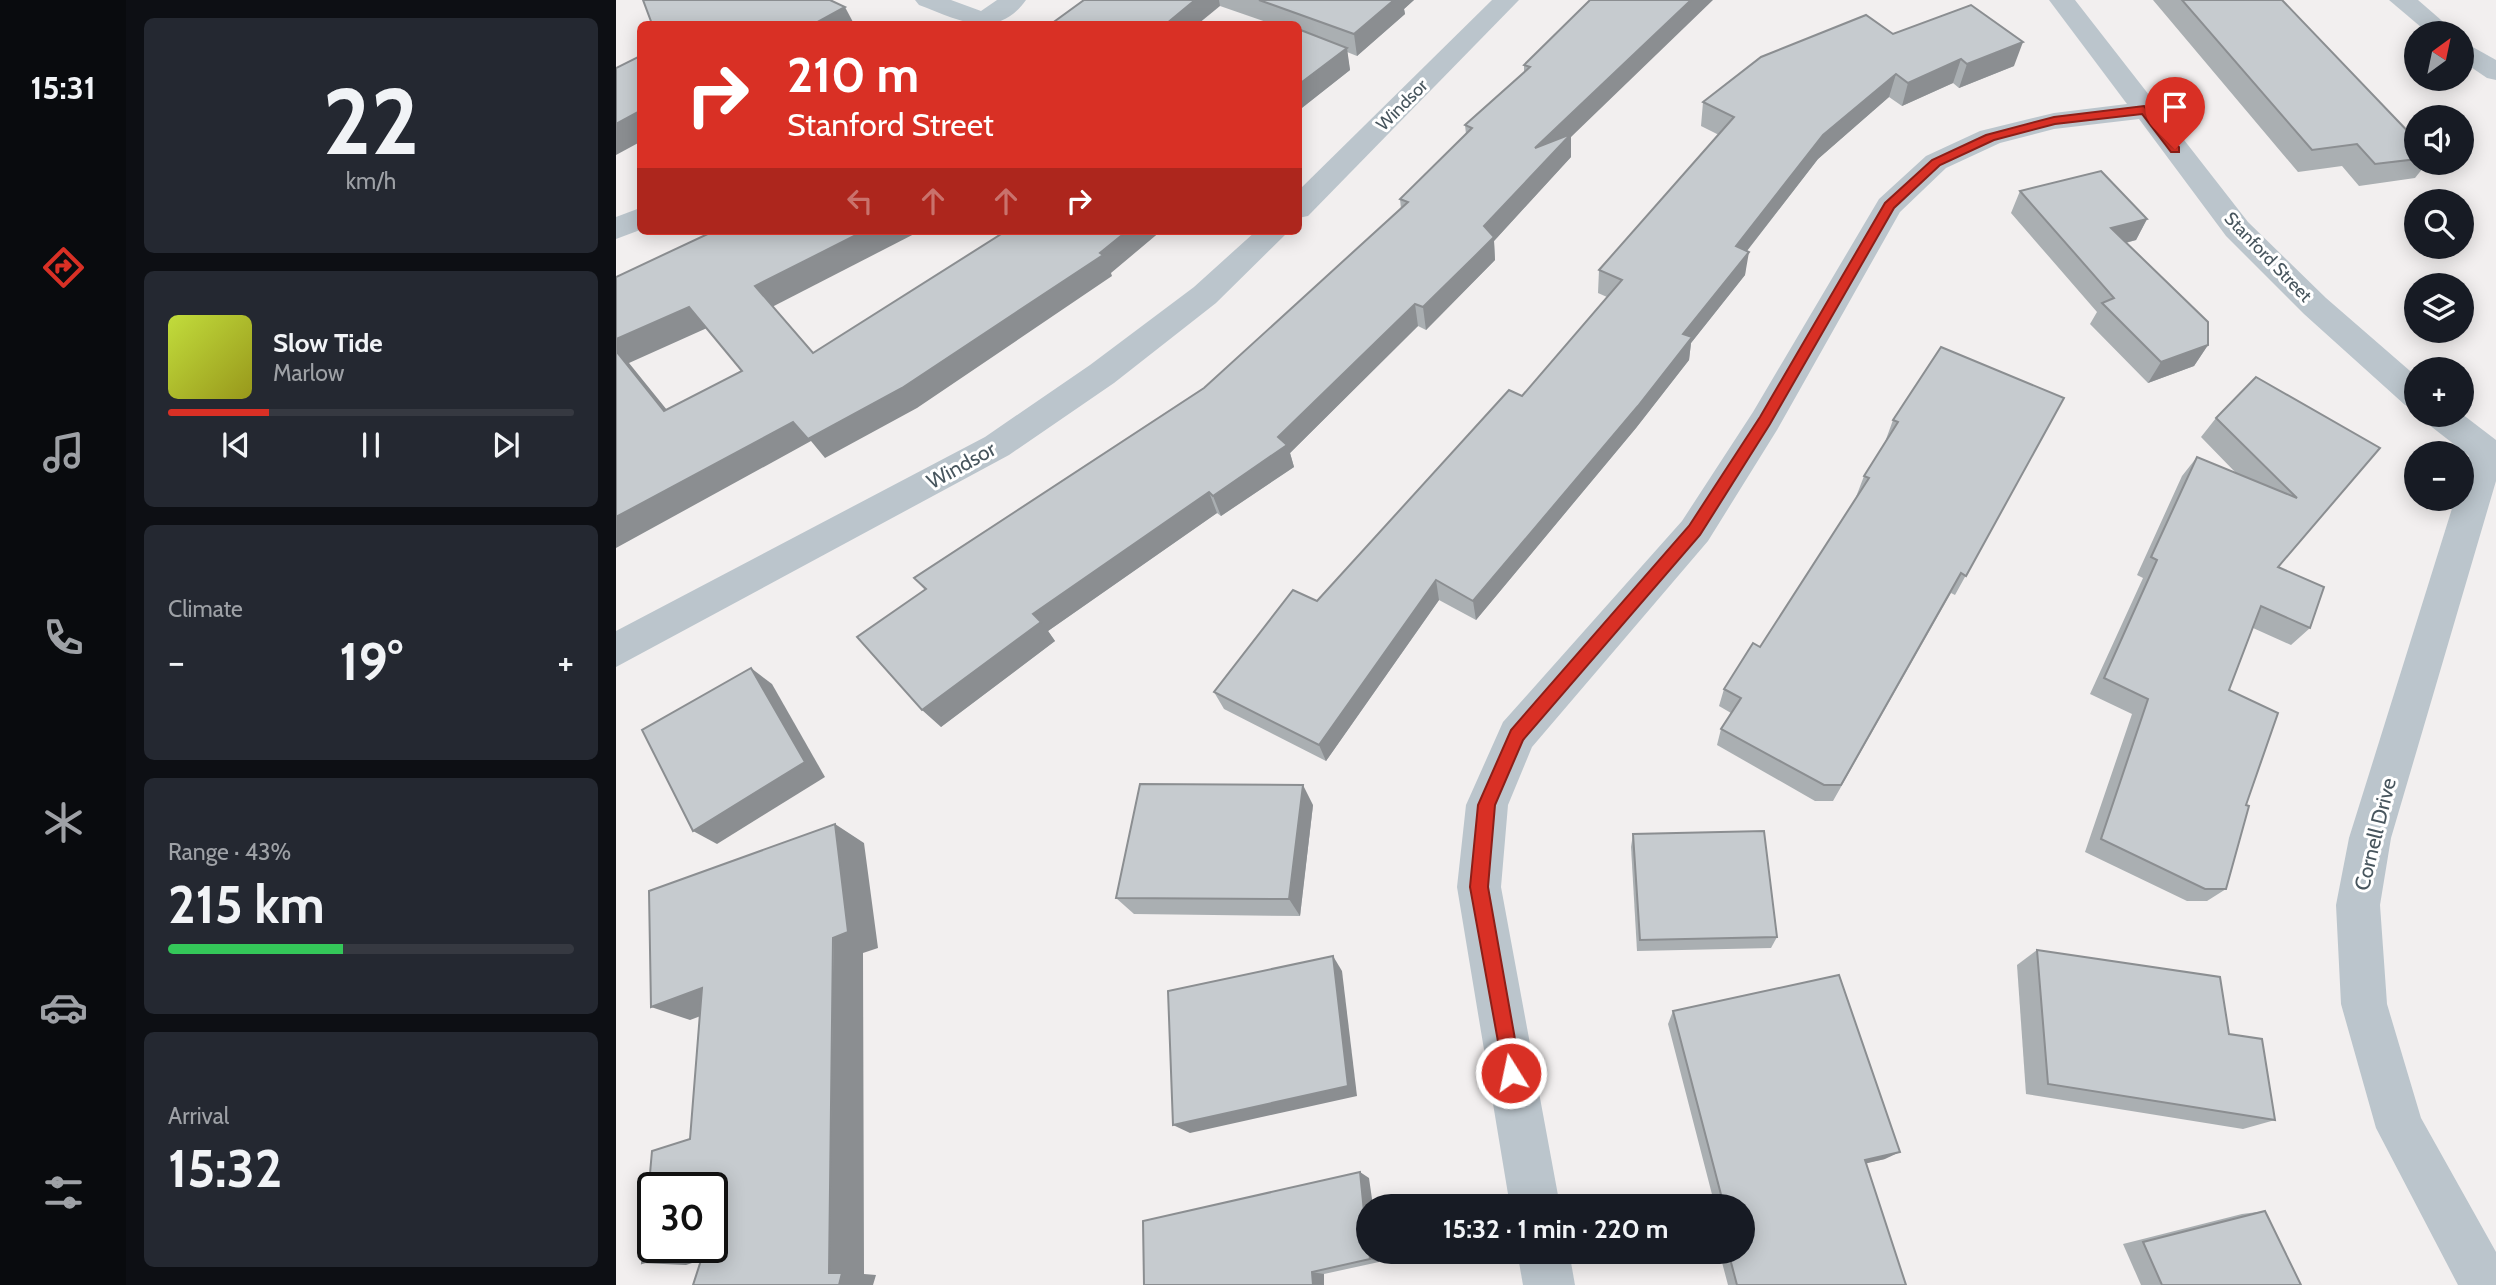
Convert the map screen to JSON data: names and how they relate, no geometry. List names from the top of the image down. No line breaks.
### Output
{"streets":{"street":["Windsor","Stanford Street","Cornell Drive"]},"north":"top right","page":{"tabs":"15:31","tile":[["22","km/h"],"Climate",["Range · 43%","215 km"],["Arrival","15:32"]],"map_buttons":["+","−"],"turn":["210 m","Stanford Street"],"song":["Slow Tide","Marlow"],"heat":["−","19°","+"],"limit":"30","trip":"15:32 · 1 min · 220 m"}}
